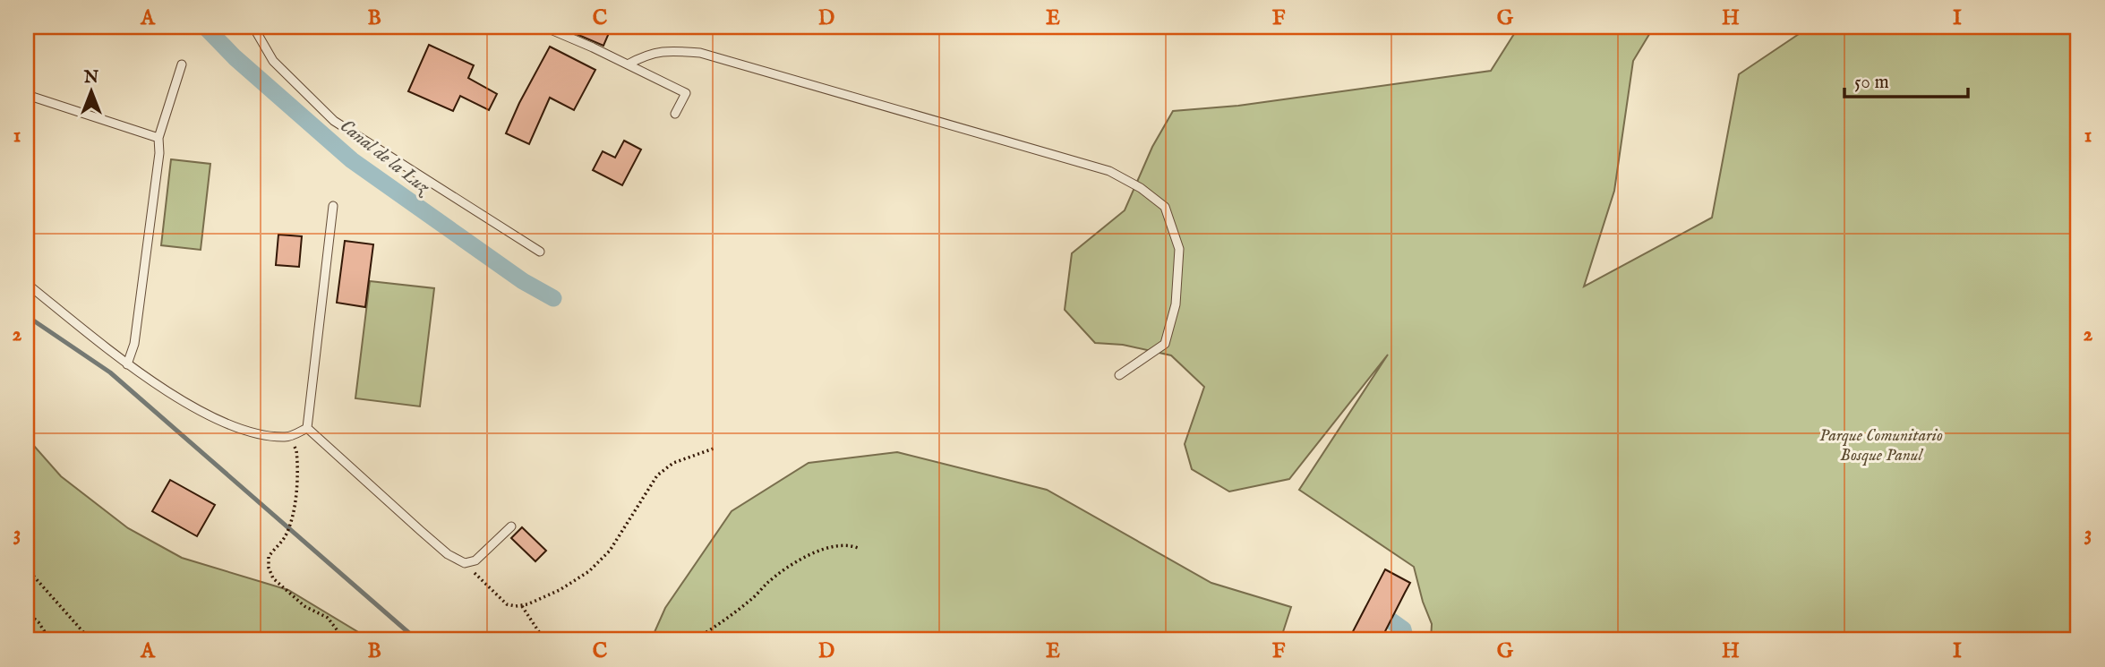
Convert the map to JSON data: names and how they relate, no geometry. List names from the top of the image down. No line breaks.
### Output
{"water":["Canal de la Luz"],"parks":["Parque Comunitario Bosque Panul"],"scale_bar":"50 m","north":"top","grid":{"columns":["A","B","C","D","E","F","G","H","I"],"rows":["1","2","3"]}}
